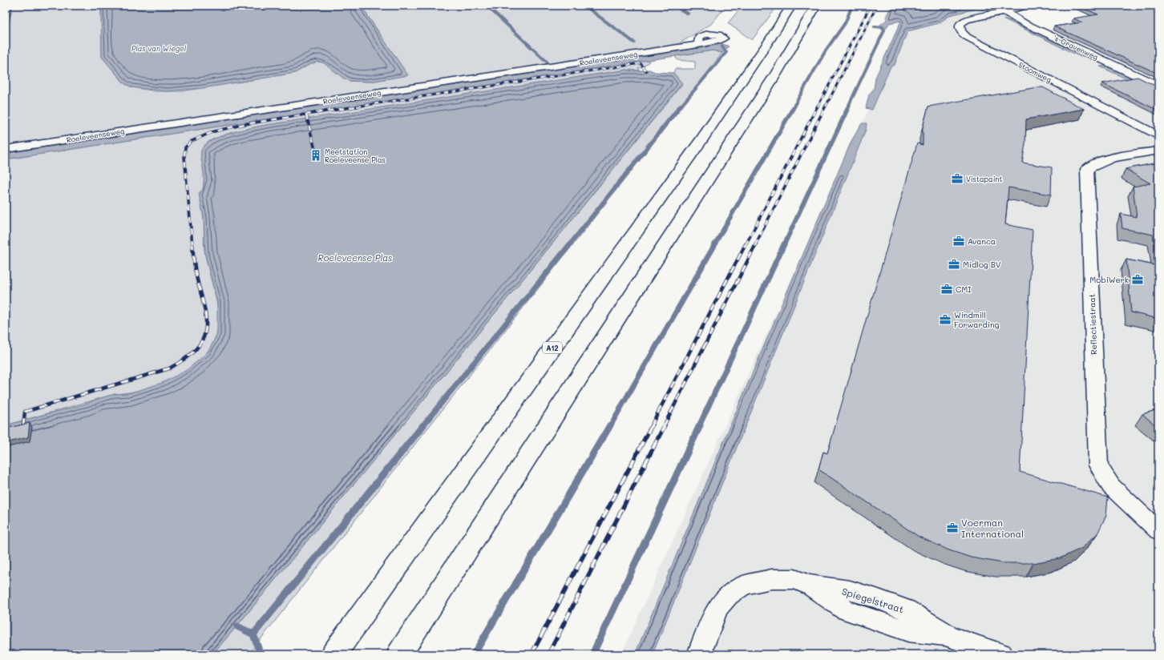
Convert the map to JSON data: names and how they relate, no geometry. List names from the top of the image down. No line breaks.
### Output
{"streets":{"highway":["A12"],"street":["'s-Gravenweg","Roeleveenseweg","Stoomweg","Reflectiestraat","Spiegelstraat"]},"crossings":[["'s-Gravenweg","Stoomweg"]],"water":["Plas van Wiegel","Roeleveense Plas"],"places":{"building":["Meetstation Roeleveense Plas"],"office":["Vistapaint","Avanca","Midlog BV","MobiWerk","CMI","Windmill Forwarding","Voerman International"]}}
